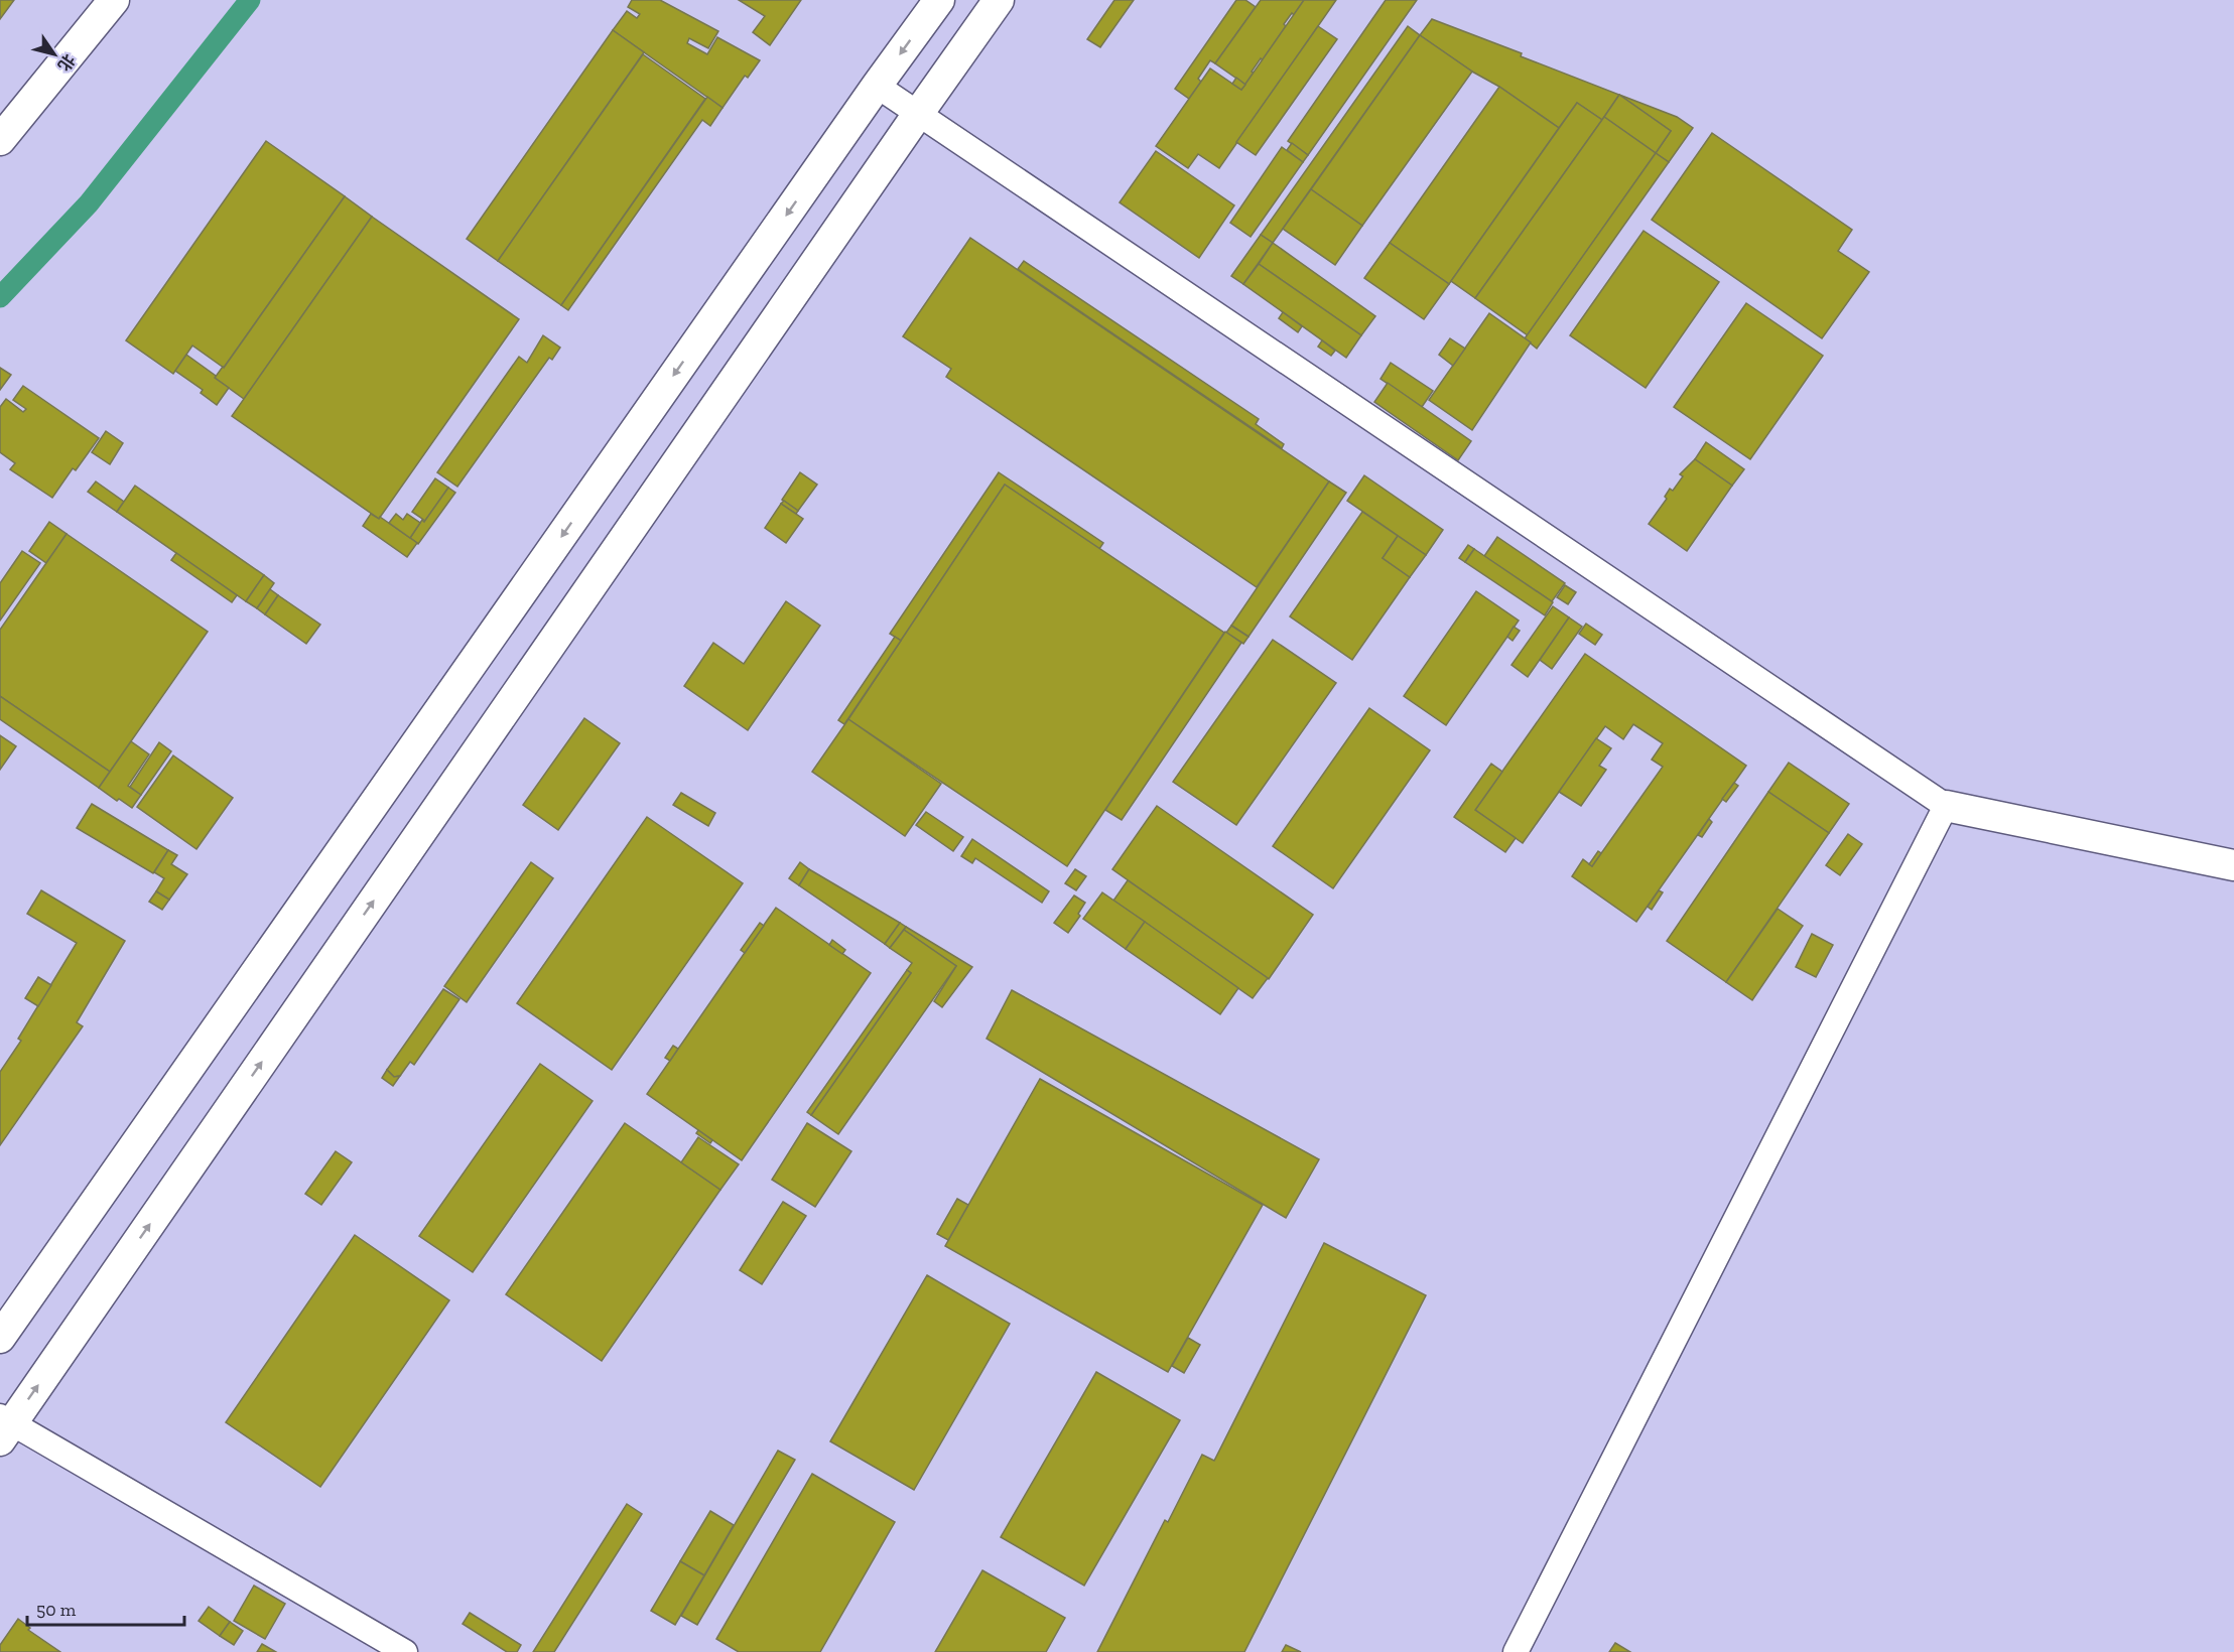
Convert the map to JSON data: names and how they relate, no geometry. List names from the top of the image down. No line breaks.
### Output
{"scale_bar":"50 m","north":"bottom right"}
